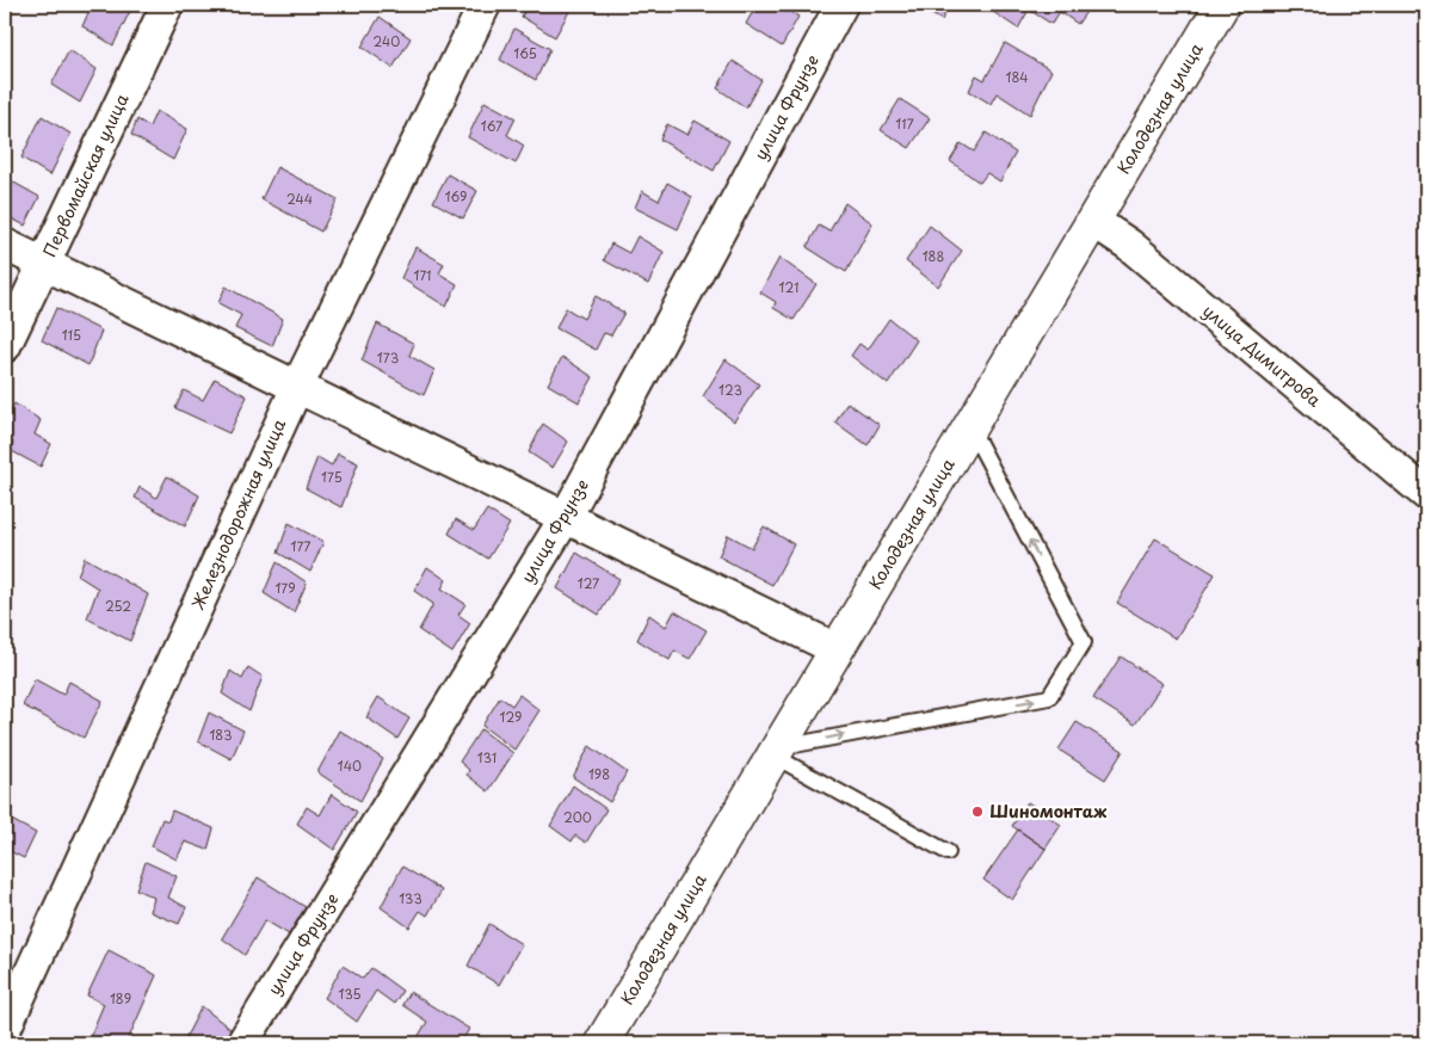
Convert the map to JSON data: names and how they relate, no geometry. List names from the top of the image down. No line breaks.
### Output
{"streets":{"main road":["Колодезная улица"],"street":["улица Фрунзе","Первомайская улица","улица Димитрова","Железнодорожная улица"]},"crossings":[["Колодезная улица","улица Димитрова"]],"places":["Шиномонтаж"],"house_numbers":["240","165","184","117","167","169","244","188","171","121","115","173","123","175","177","127","179","252","129","183","131","140","198","200","133","135","189"]}
